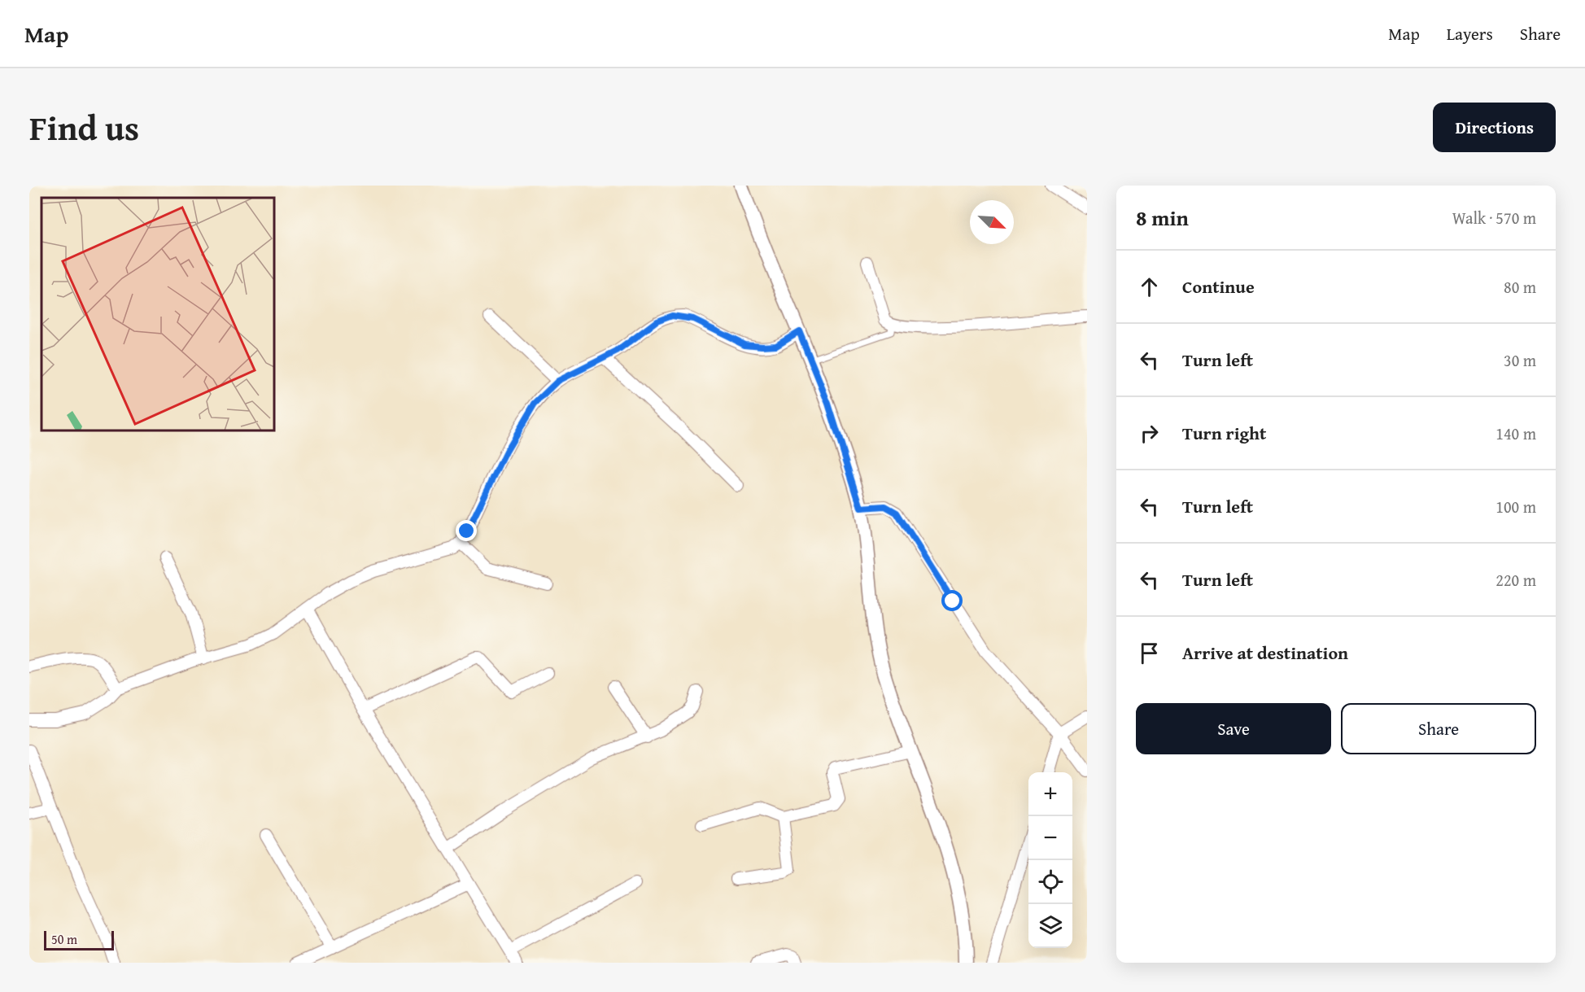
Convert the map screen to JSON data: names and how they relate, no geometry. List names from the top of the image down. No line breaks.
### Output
{"scale_bar":"50 m","north":"bottom right","page":{"header":"Map","nav":["Map","Layers","Share"],"title":"Find us","buttons":["Directions",["Save","Share"]],"heading":["8 min","Walk · 570 m"],"list":[["Continue","80 m"],["Turn left","30 m"],["Turn right","140 m"],["Turn left","100 m"],["Turn left","220 m"],"Arrive at destination"],"map_buttons":["+","−"],"scale":"50 m"}}
